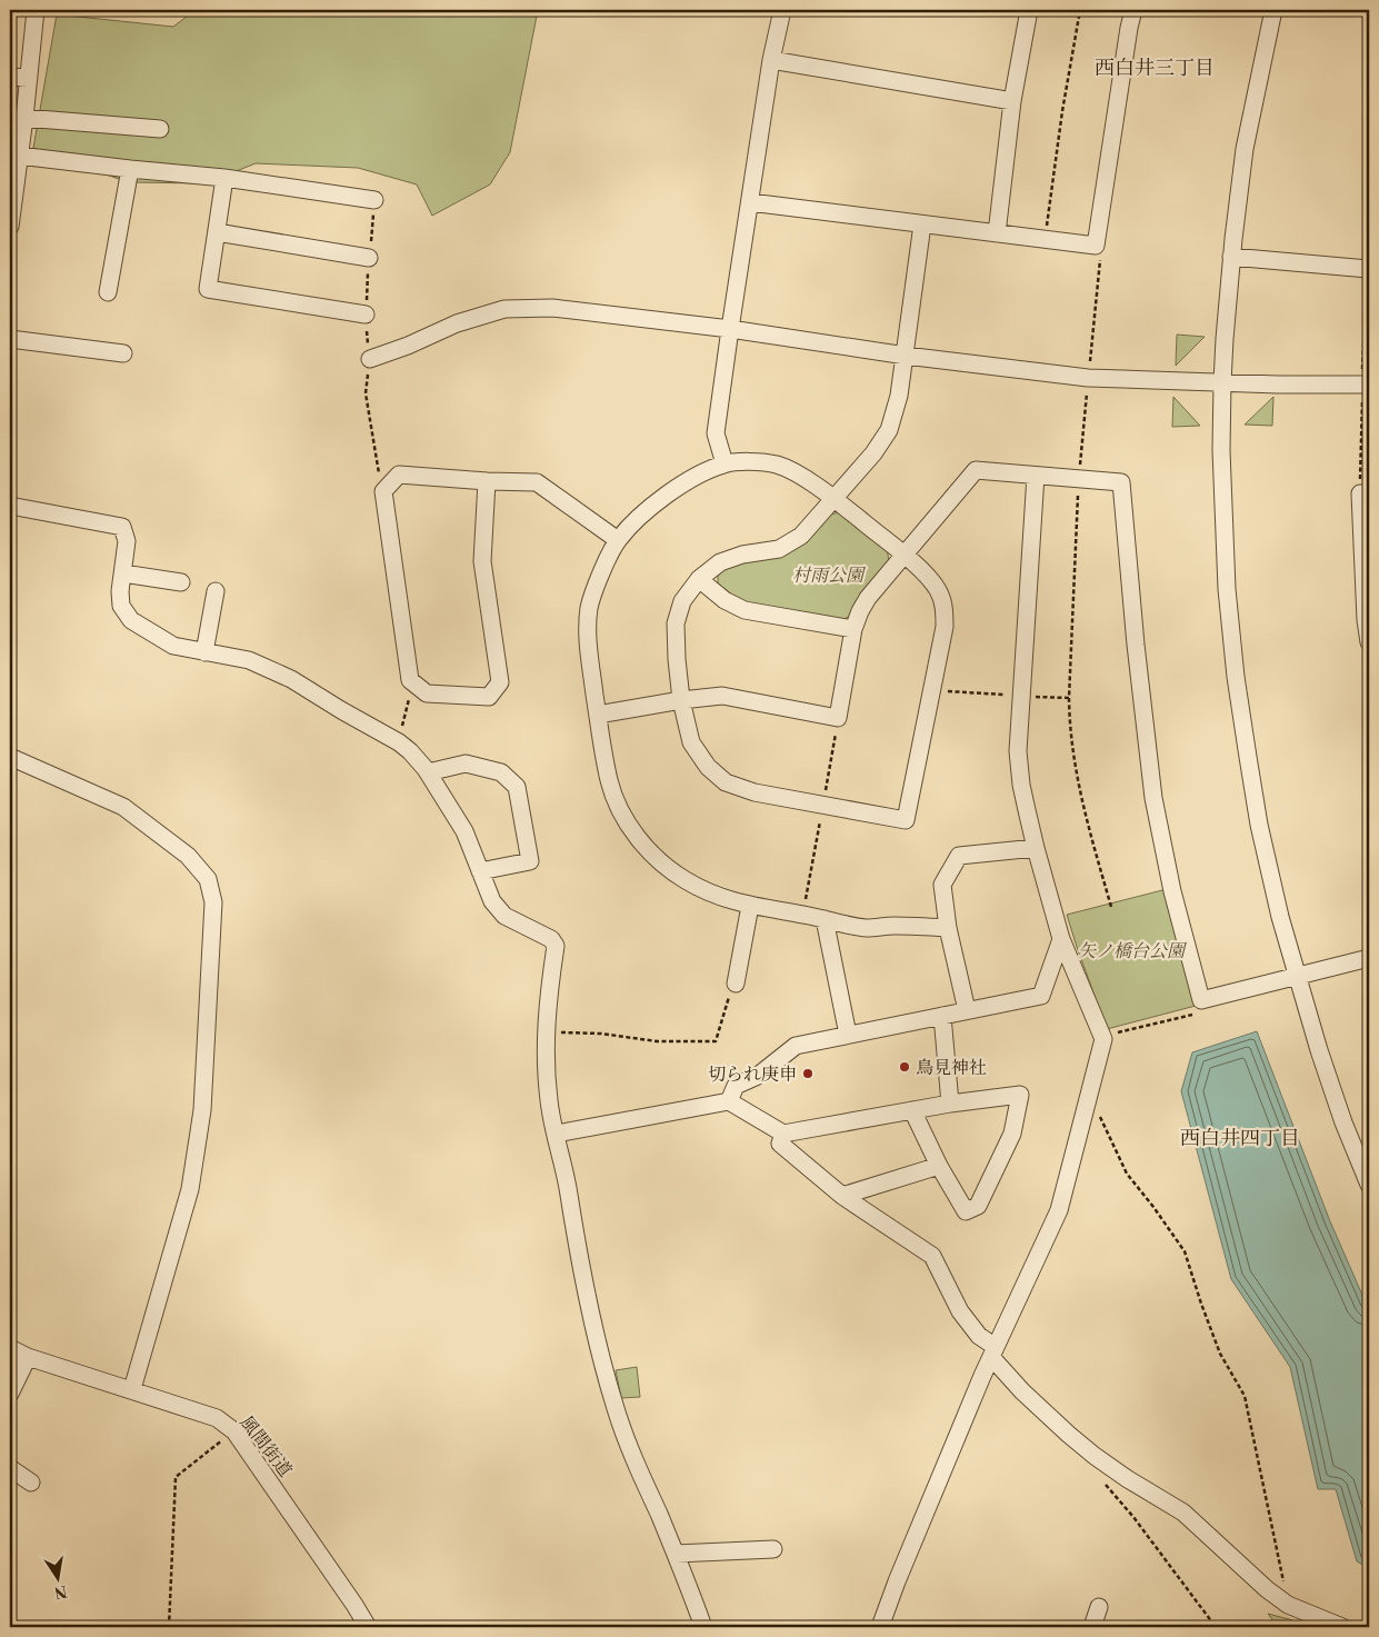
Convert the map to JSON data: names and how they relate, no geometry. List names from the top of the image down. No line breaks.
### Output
{"streets":{"street":["風間街道"]},"districts":["西白井三丁目","西白井四丁目"],"parks":["村雨公園","矢ノ橋台公園"],"places":["鳥見神社","切られ庚申"],"north":"bottom"}
